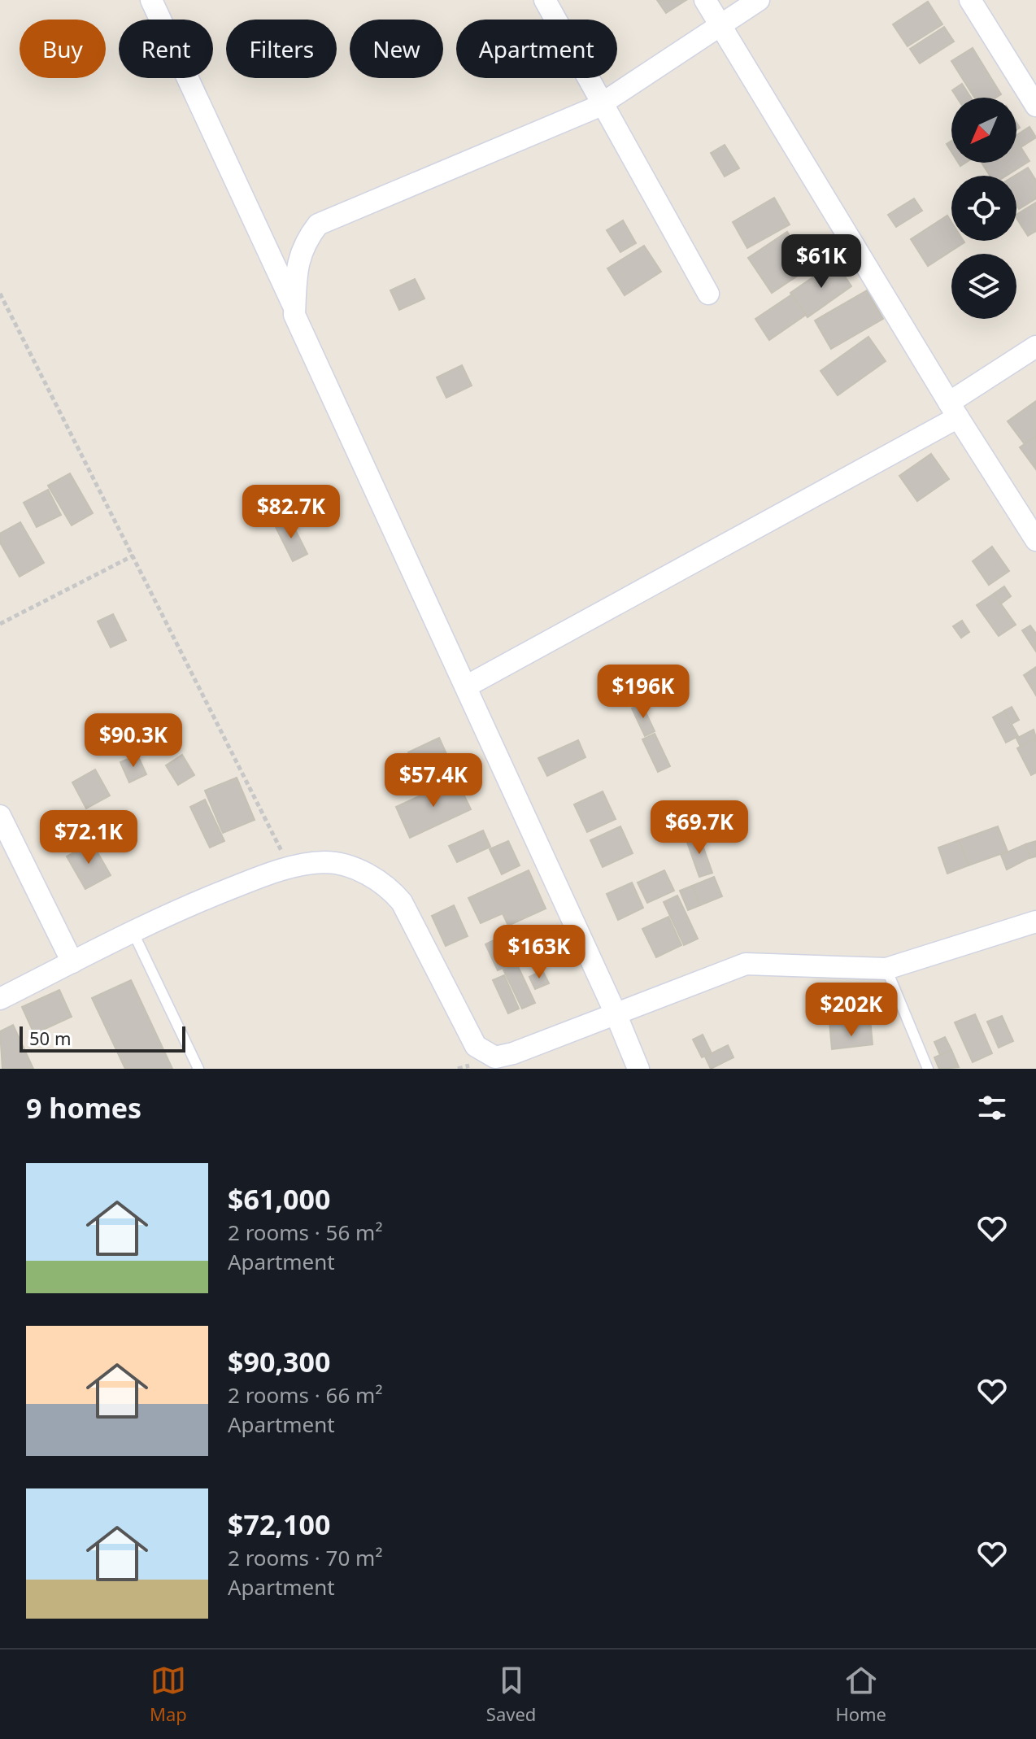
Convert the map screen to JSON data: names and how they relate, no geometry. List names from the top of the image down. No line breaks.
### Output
{"scale_bar":"50 m","north":"bottom left","page":{"chip":["Buy","Rent","Filters","New","Apartment"],"price":["$61K","$82.7K","$196K","$90.3K","$57.4K","$69.7K","$72.1K","$163K","$202K"],"scale":"50 m","heading":"9 homes","list":[{"name":"$61,000","note":"2 rooms · 56 m² · Apartment"},{"name":"$90,300","note":"2 rooms · 66 m² · Apartment"},{"name":"$72,100","note":"2 rooms · 70 m² · Apartment"}],"tabs":["Map","Saved","Home"]}}
